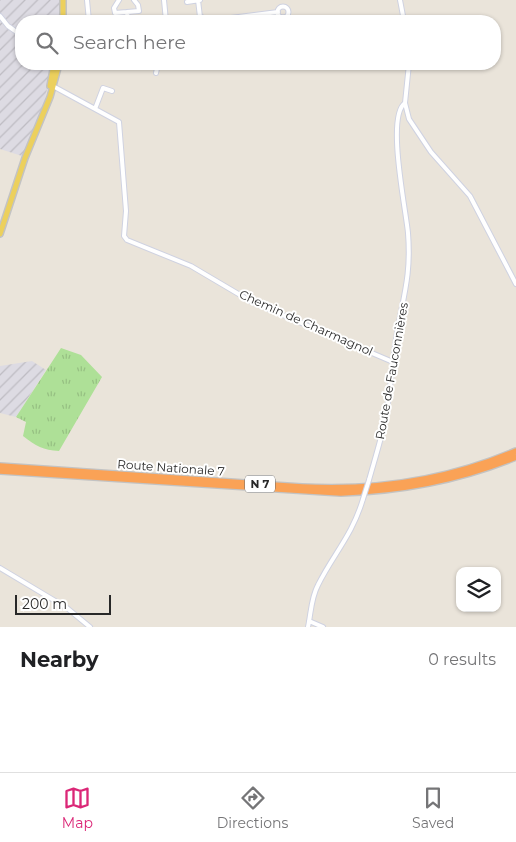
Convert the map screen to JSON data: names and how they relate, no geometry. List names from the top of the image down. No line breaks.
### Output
{"streets":{"highway":["Route Nationale 7","N 7"],"street":["Chemin de Charmagnol","Route de Fauconnières"]},"crossings":[["Chemin de Charmagnol","Route de Fauconnières"]],"scale_bar":"200 m","page":{"search":"Search here","scale":"200 m","heading":["Nearby","0 results"],"nav":["Map","Directions","Saved"]}}
